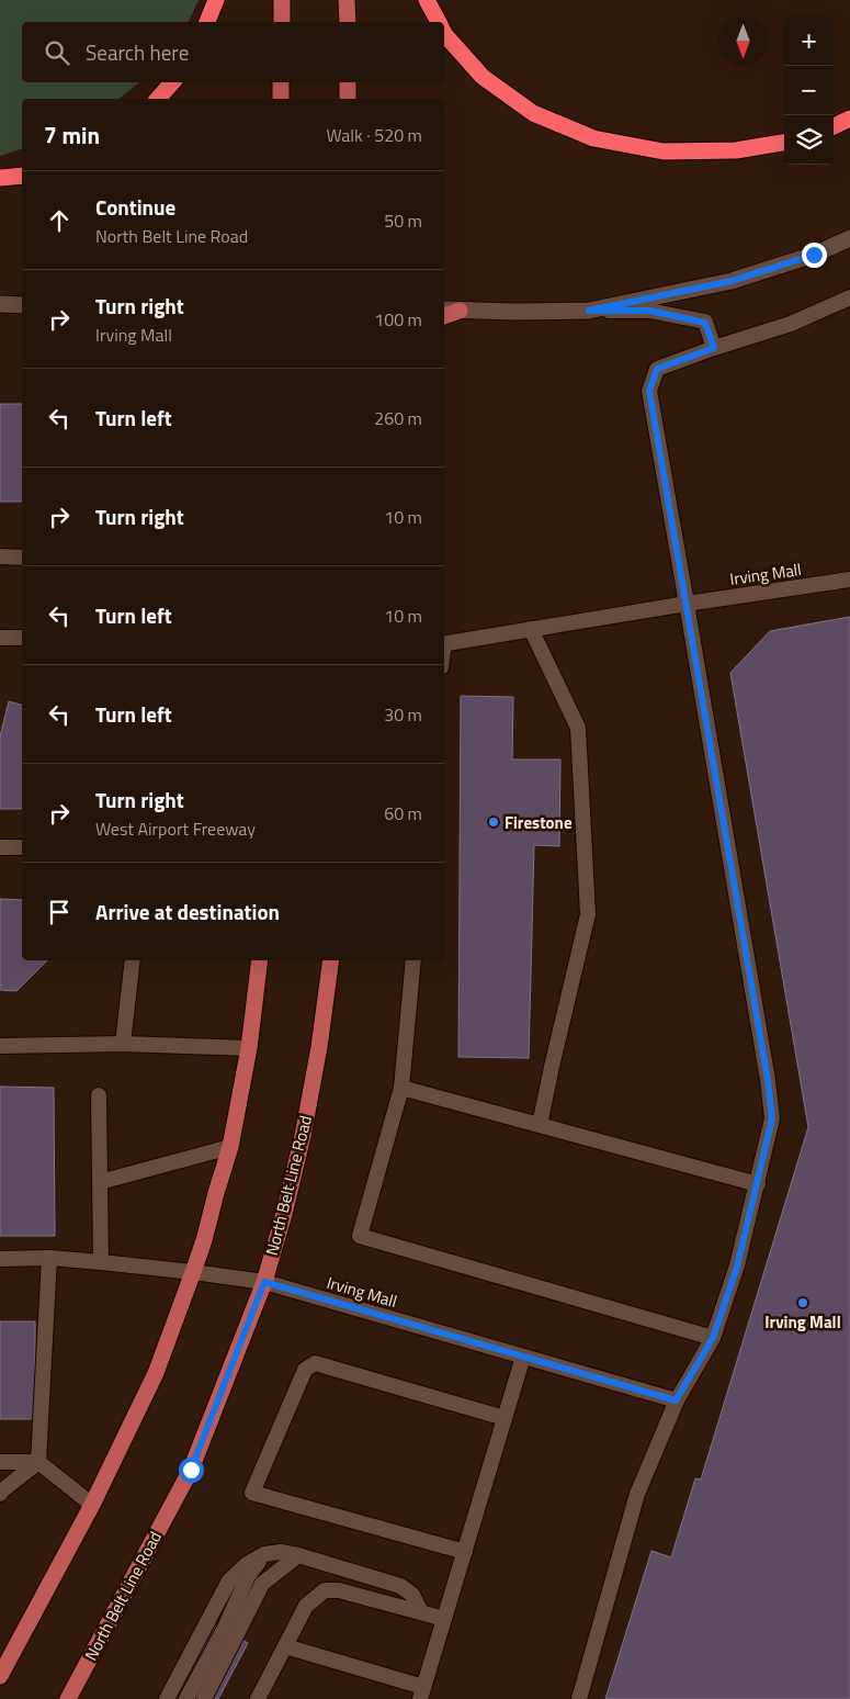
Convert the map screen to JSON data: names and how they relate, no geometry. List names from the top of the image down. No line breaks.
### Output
{"streets":{"main road":["North Belt Line Road"],"lane":["Irving Mall"]},"crossings":[["Irving Mall","North Belt Line Road"]],"places":["Firestone","Irving Mall"],"north":"bottom","page":{"map_buttons":["+","−"],"search":"Search here","heading":["7 min","Walk · 520 m"],"list":[["Continue","North Belt Line Road","50 m"],["Turn right","Irving Mall","100 m"],["Turn left","260 m"],["Turn right","10 m"],["Turn left","10 m"],["Turn left","30 m"],["Turn right","West Airport Freeway","60 m"],"Arrive at destination"]}}
